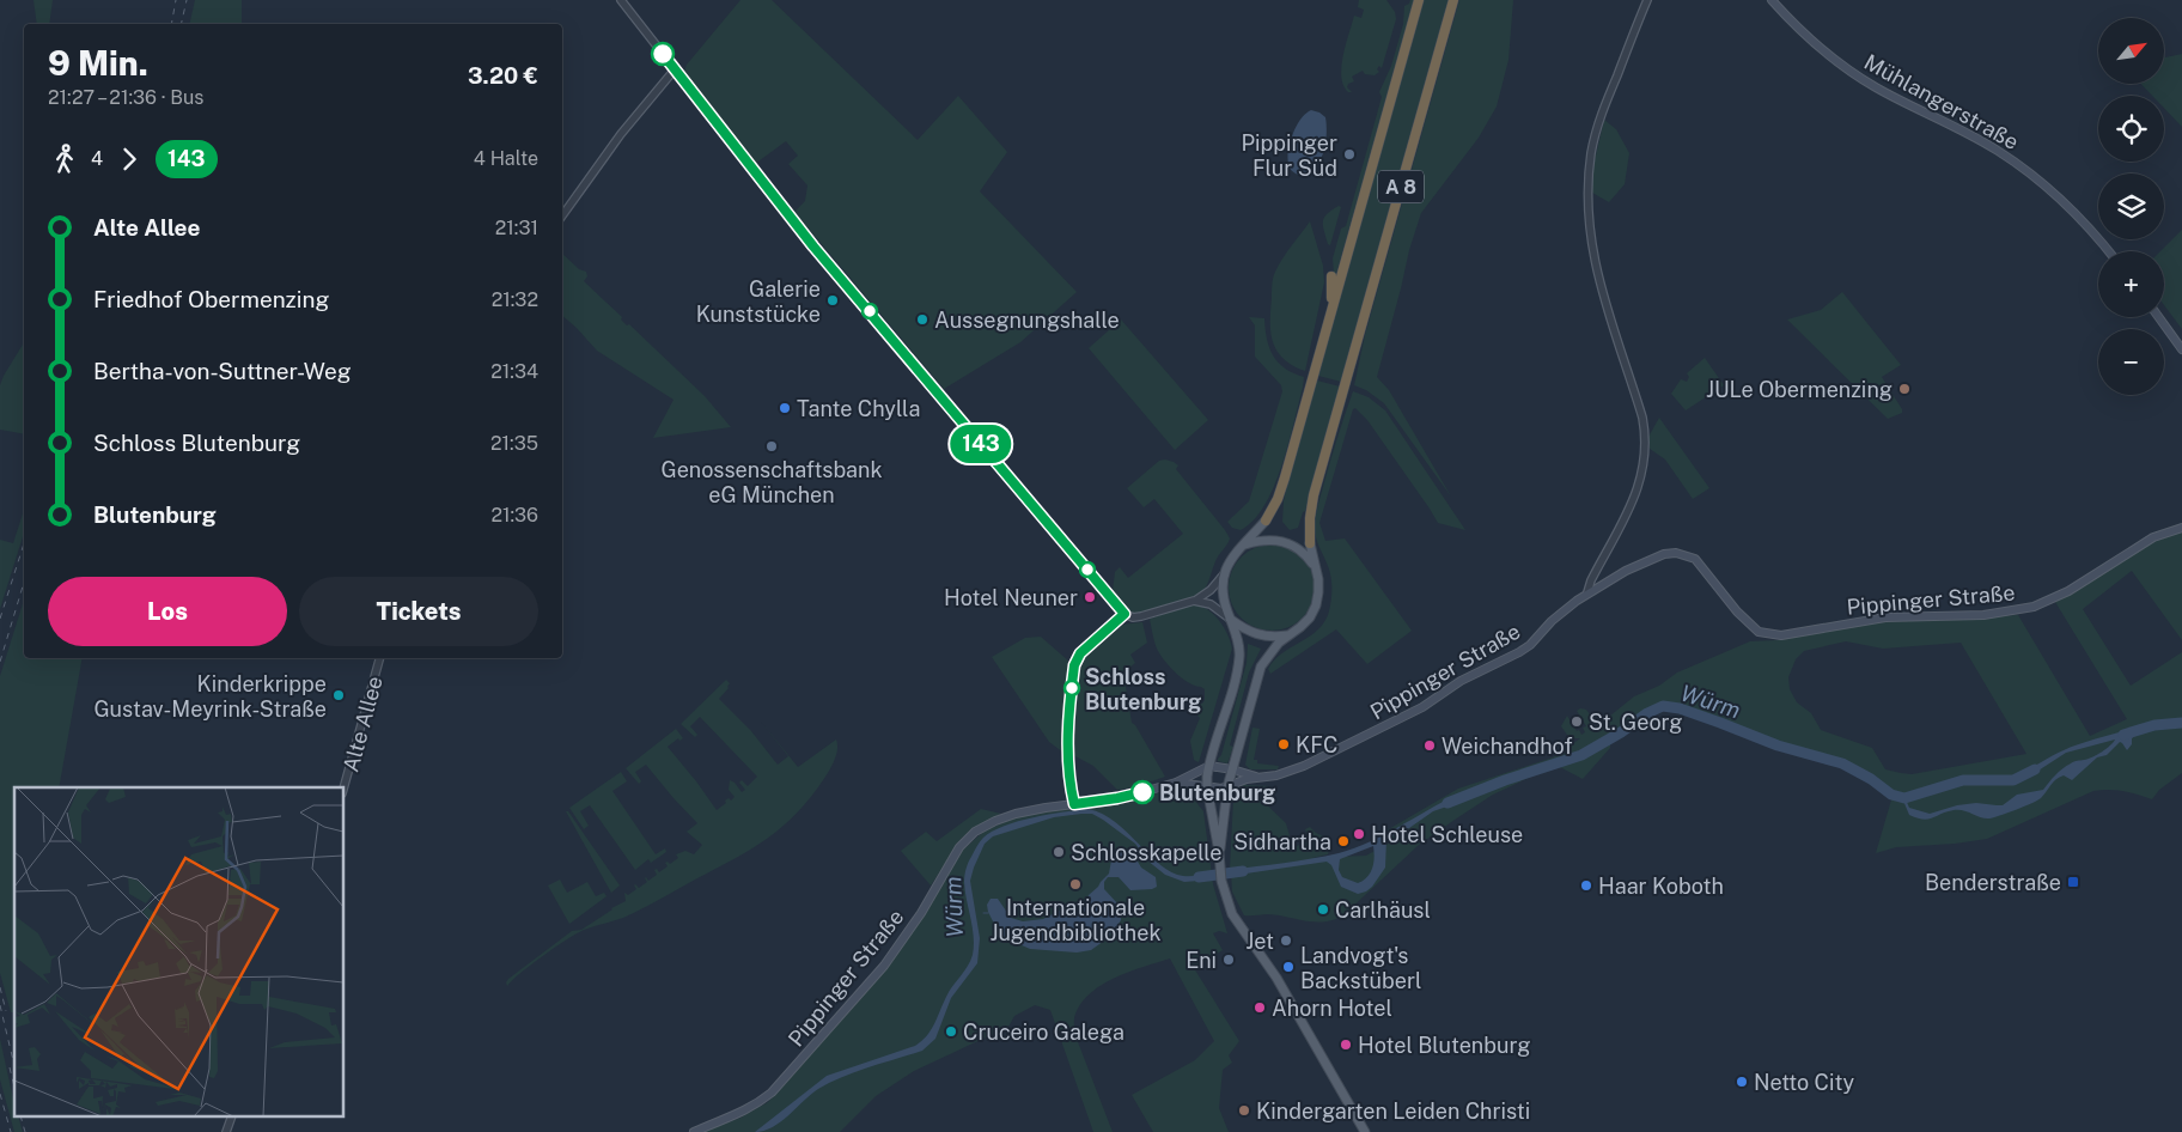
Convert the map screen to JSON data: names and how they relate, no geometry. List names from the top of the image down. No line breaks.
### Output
{"streets":{"highway":["A 8"],"main road":["Mühlangerstraße","Pippinger Straße"],"street":["Alte Allee"]},"water":["Würm"],"places":{"other":["Pippinger Flur Süd","Galerie Kunststücke","Aussegnungshalle","JULe Obermenzing","Tante Chylla","Genossenschaftsbank eG München","Hotel Neuner","Schloss Blutenburg","Kinderkrippe Gustav-Meyrink-Straße","St. Georg","KFC","Weichandhof","Blutenburg","Hotel Schleuse","Sidhartha","Schlosskapelle","Internationale Jugendbibliothek","Haar Koboth","Carlhäusl","Jet","Eni","Landvogt's Backstüberl","Ahorn Hotel","Cruceiro Galega","Hotel Blutenburg","Netto City","Kindergarten Leiden Christi"],"transit":["Benderstraße"]},"lines":["bus line 143"],"north":"top right","page":{"on_map":"143","map_buttons":["+","−"],"heading":["9 Min.","21:27 – 21:36 · Bus","3.20 €"],"legs":["4","143","4 Halte"],"list":[{"name":"Alte Allee","value":"21:31"},{"name":"Friedhof Obermenzing","value":"21:32"},{"name":"Bertha-von-Suttner-Weg","value":"21:34"},{"name":"Schloss Blutenburg","value":"21:35"},{"name":"Blutenburg","value":"21:36"}],"buttons":["Los","Tickets"]}}
